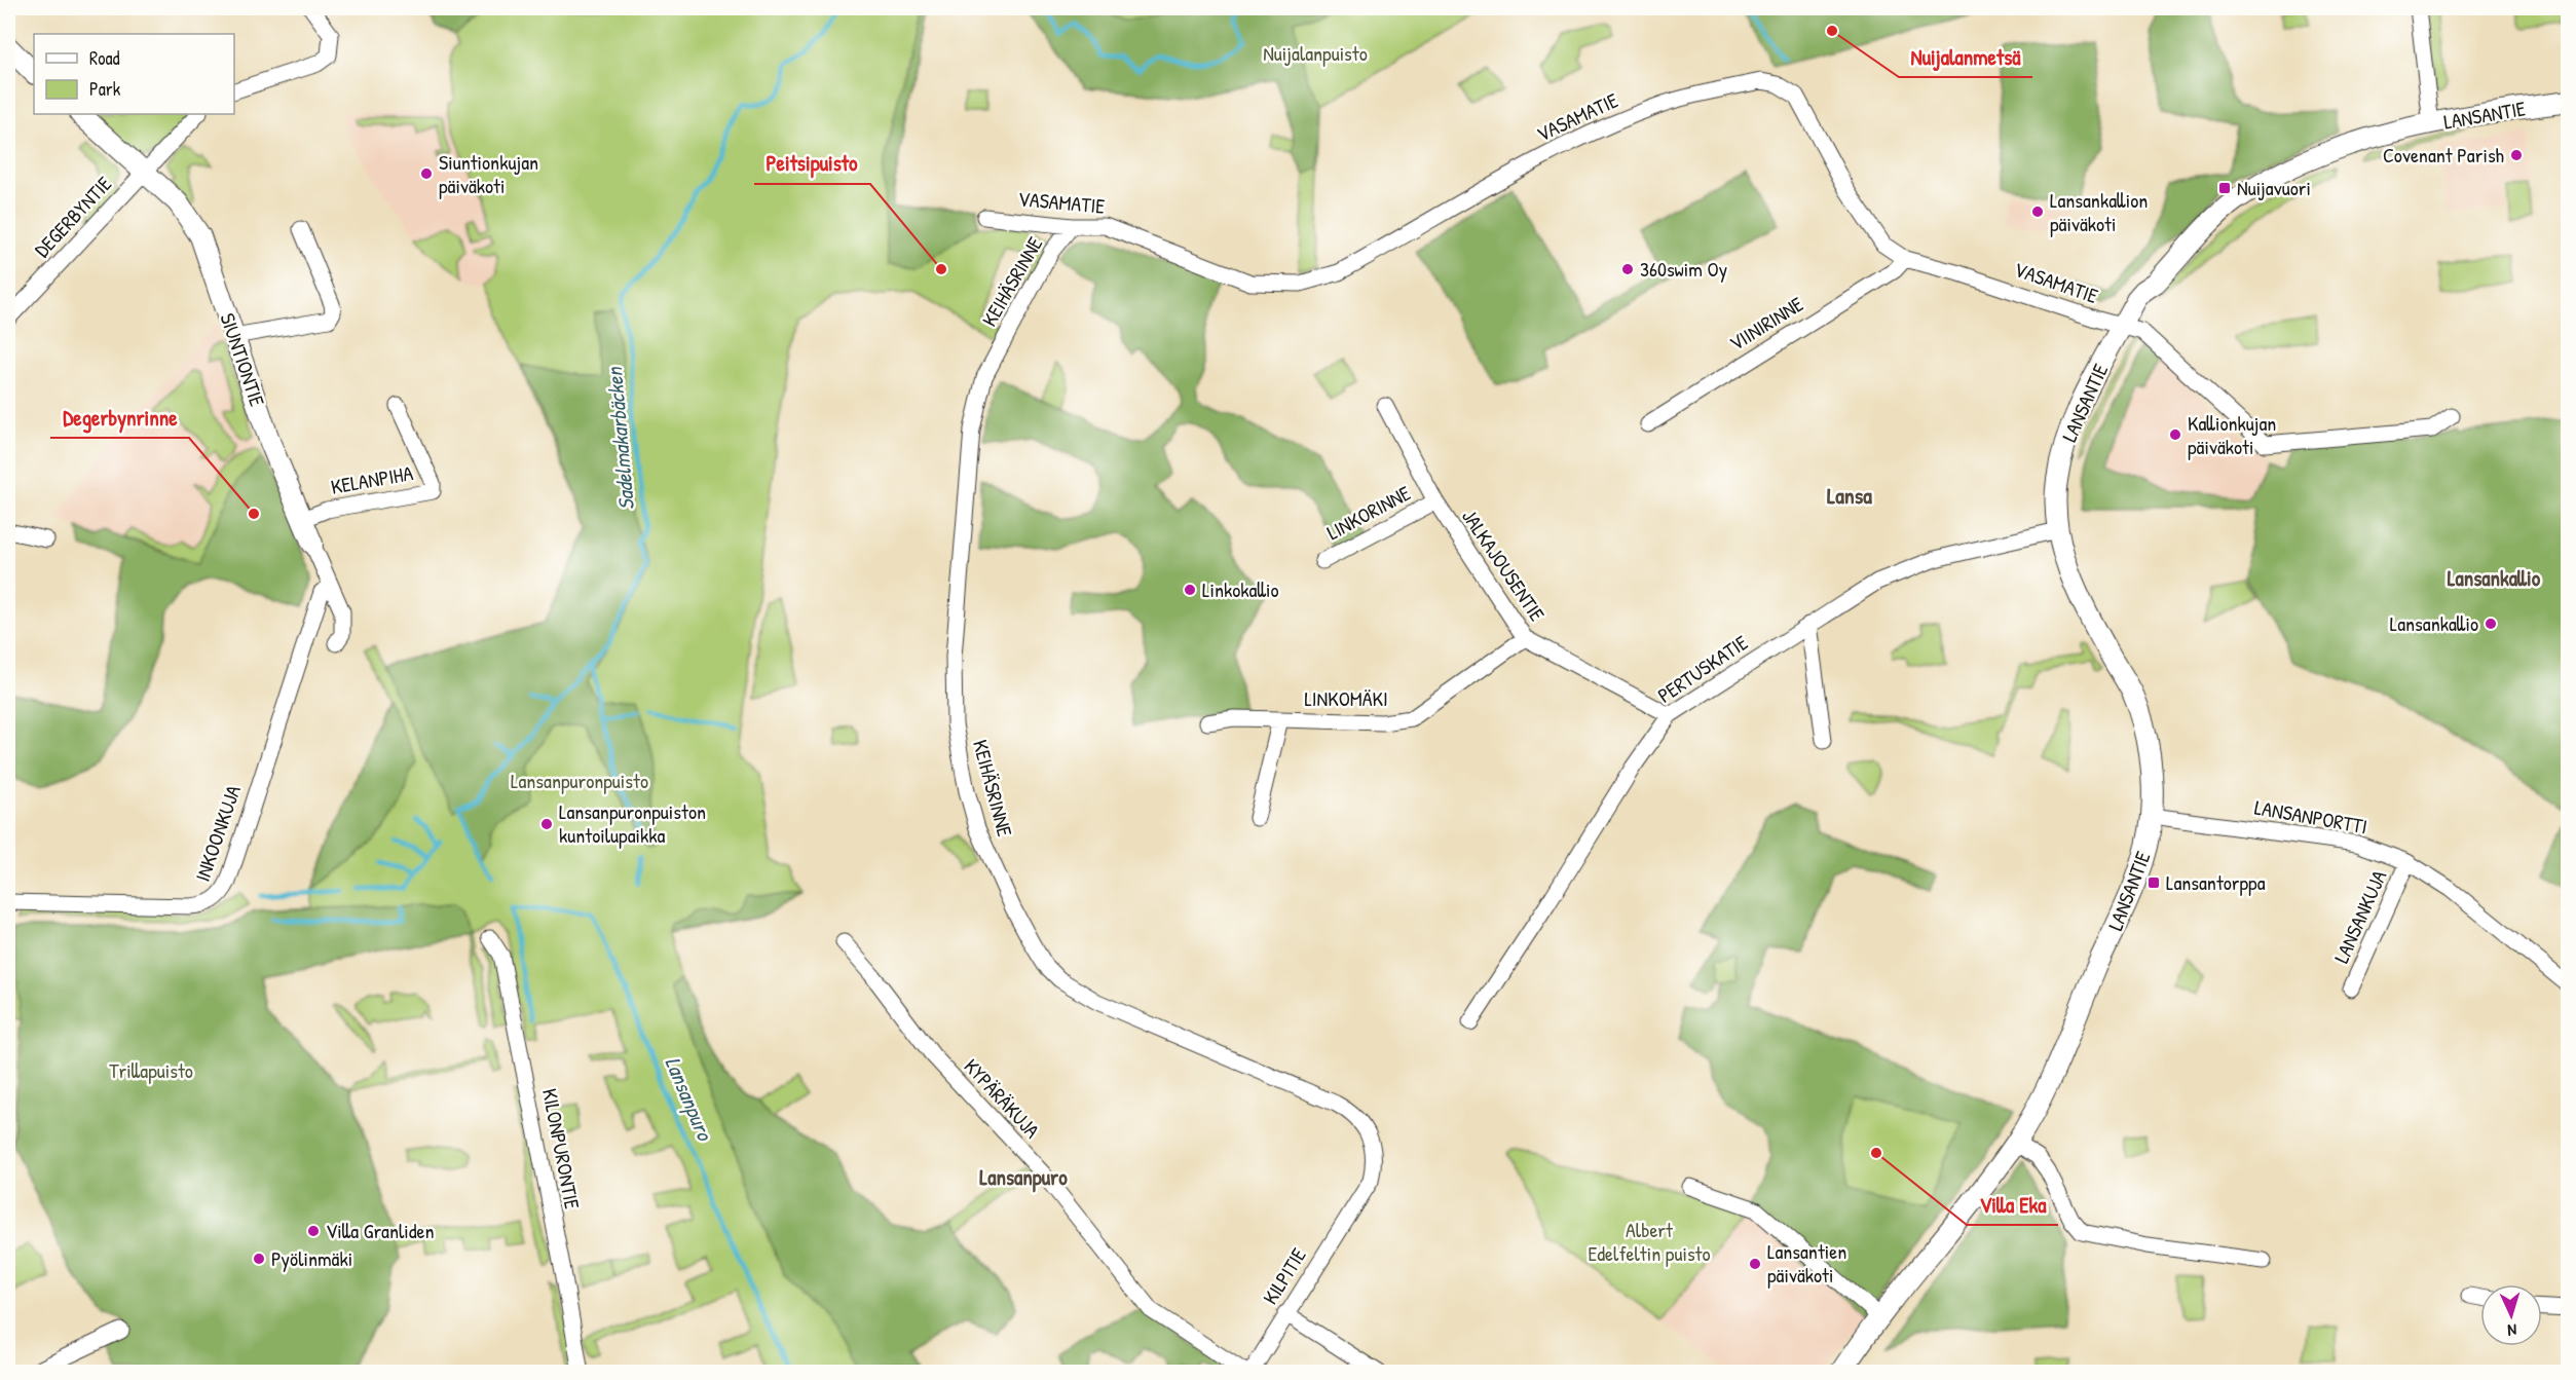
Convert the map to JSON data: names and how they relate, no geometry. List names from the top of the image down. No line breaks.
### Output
{"streets":{"street":["LANSANTIE","VASAMATIE","DEGERBYNTIE","KEIHÄSRINNE","VIINIRINNE","SIUNTIONTIE","KELANPIHA","LINKORINNE","JALKAJOUSENTIE","PERTUSKATIE","LINKOMÄKI","LANSANPORTTI","INKOONKUJA","LANSANKUJA","KYPÄRÄKUJA","KILONPURONTIE","KILPITIE"]},"crossings":[["LANSANTIE","VASAMATIE"],["LANSANTIE","PERTUSKATIE"],["LANSANTIE","LANSANPORTTI"],["VASAMATIE","KEIHÄSRINNE"],["VASAMATIE","VIINIRINNE"],["DEGERBYNTIE","SIUNTIONTIE"],["KEIHÄSRINNE","KILPITIE"],["SIUNTIONTIE","KELANPIHA"],["SIUNTIONTIE","INKOONKUJA"],["LINKORINNE","JALKAJOUSENTIE"],["JALKAJOUSENTIE","PERTUSKATIE"],["JALKAJOUSENTIE","LINKOMÄKI"],["LANSANPORTTI","LANSANKUJA"],["KYPÄRÄKUJA","KILPITIE"]],"districts":["Lansa","Lansankallio","Lansanpuro"],"water":["Sadelmakarbäcken","Lansanpuro"],"parks":["Nuijalanpuisto","Lansanpuronpuisto","Trillapuisto","Albert Edelfeltin puisto"],"places":{"other":["Nuijalanmetsä","Covenant Parish","Siuntionkujan päiväkoti","Lansankallion päiväkoti","Peitsipuisto","360swim Oy","Kallionkujan päiväkoti","Degerbynrinne","Linkokallio","Lansankallio","Lansanpuronpuiston kuntoilupaikka","Villa Eka","Villa Granliden","Pyölinmäki","Lansantien päiväkoti"],"transit":["Nuijavuori","Lansantorppa"]},"legend":["Road","Park"],"north":"bottom"}
